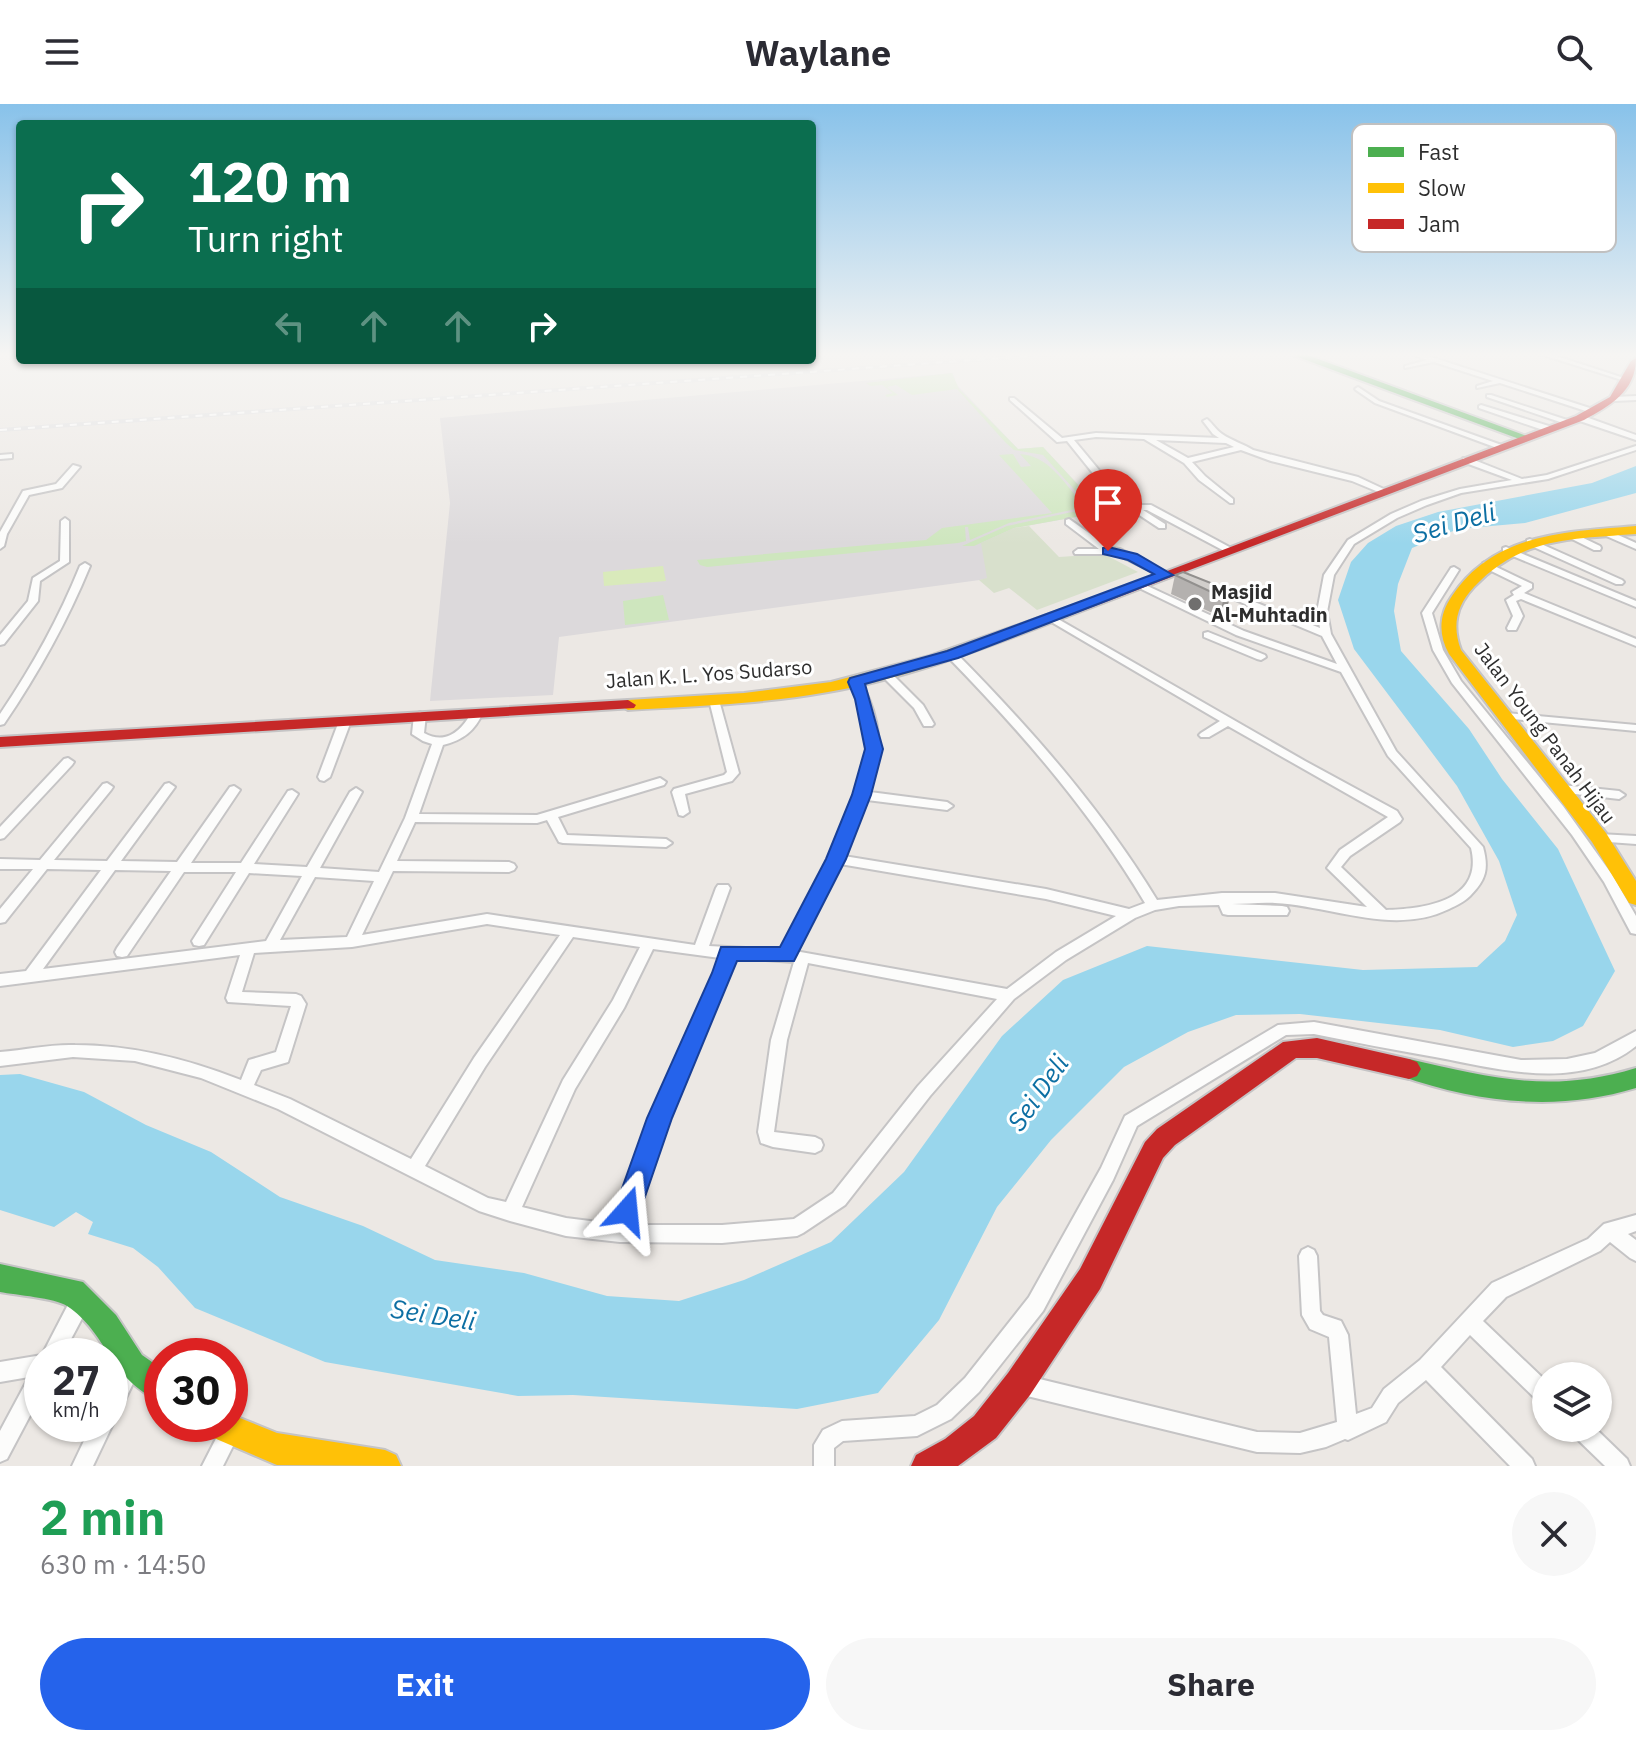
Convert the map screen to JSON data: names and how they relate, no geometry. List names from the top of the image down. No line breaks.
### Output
{"streets":{"main road":["Jalan K. L. Yos Sudarso","Jalan Young Panah Hijau"]},"water":["Sei Deli"],"places":["Masjid Al-Muhtadin"],"legend":["Fast","Slow","Jam"],"page":{"header":"Waylane","turn":["120 m","Turn right"],"speed":"27 km/h","limit":"30","heading":["2 min","630 m · 14:50"],"buttons":["Exit","Share"]}}
